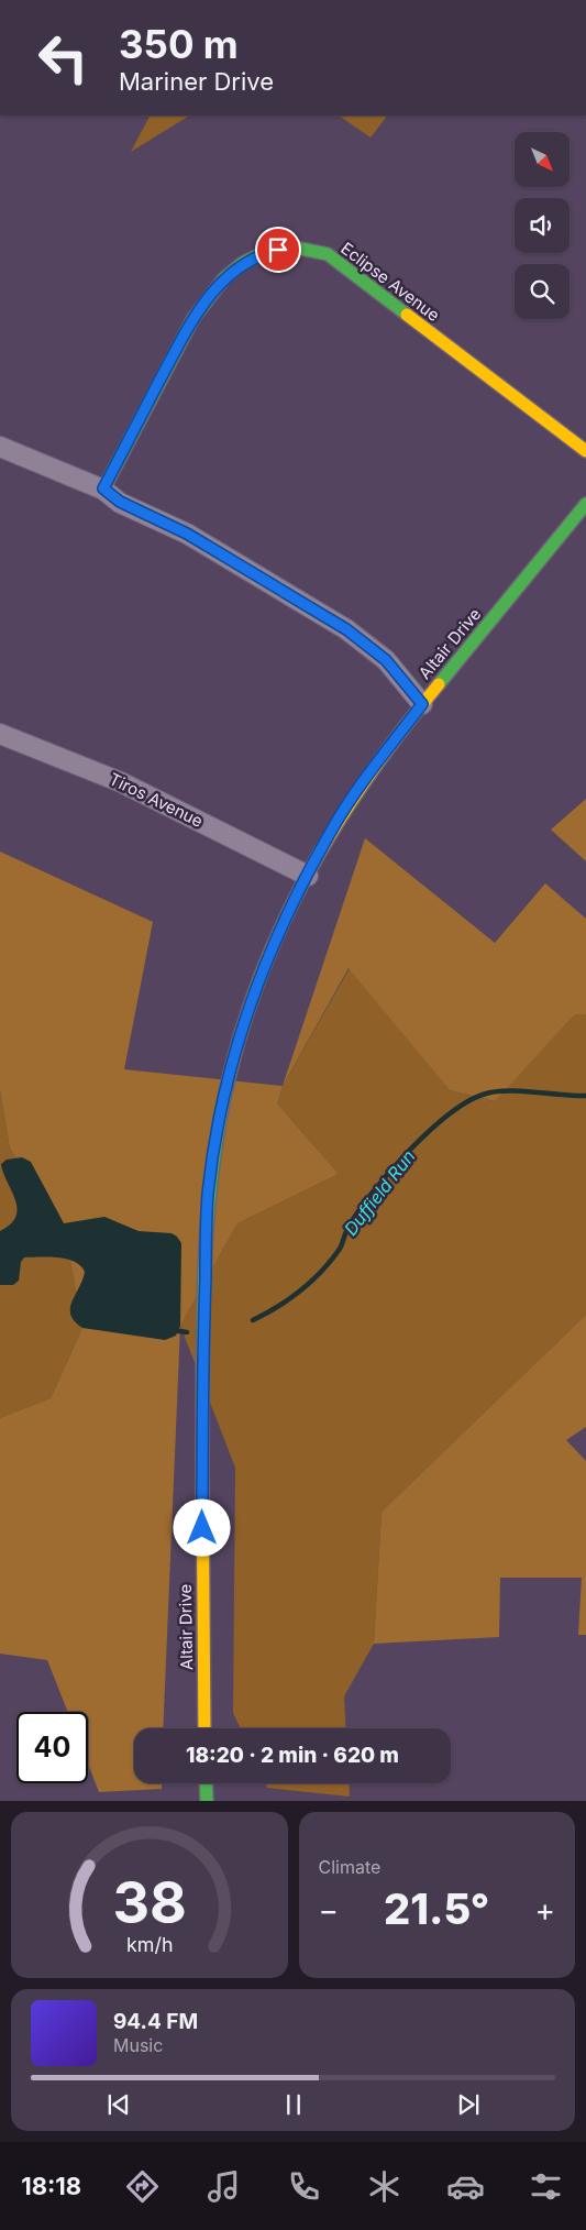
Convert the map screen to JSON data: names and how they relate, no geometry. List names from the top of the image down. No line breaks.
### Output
{"streets":{"street":["Eclipse Avenue","Altair Drive","Tiros Avenue"]},"crossings":[["Altair Drive","Tiros Avenue"]],"water":["Duffield Run"],"north":"bottom right","page":{"turn":["350 m","Mariner Drive"],"limit":"40","trip":"18:20 · 2 min · 620 m","tile":"Climate","heat":["−","21.5°","+"],"song":["94.4 FM","Music"],"tabs":"18:18","gauge":["38","km/h"]}}
